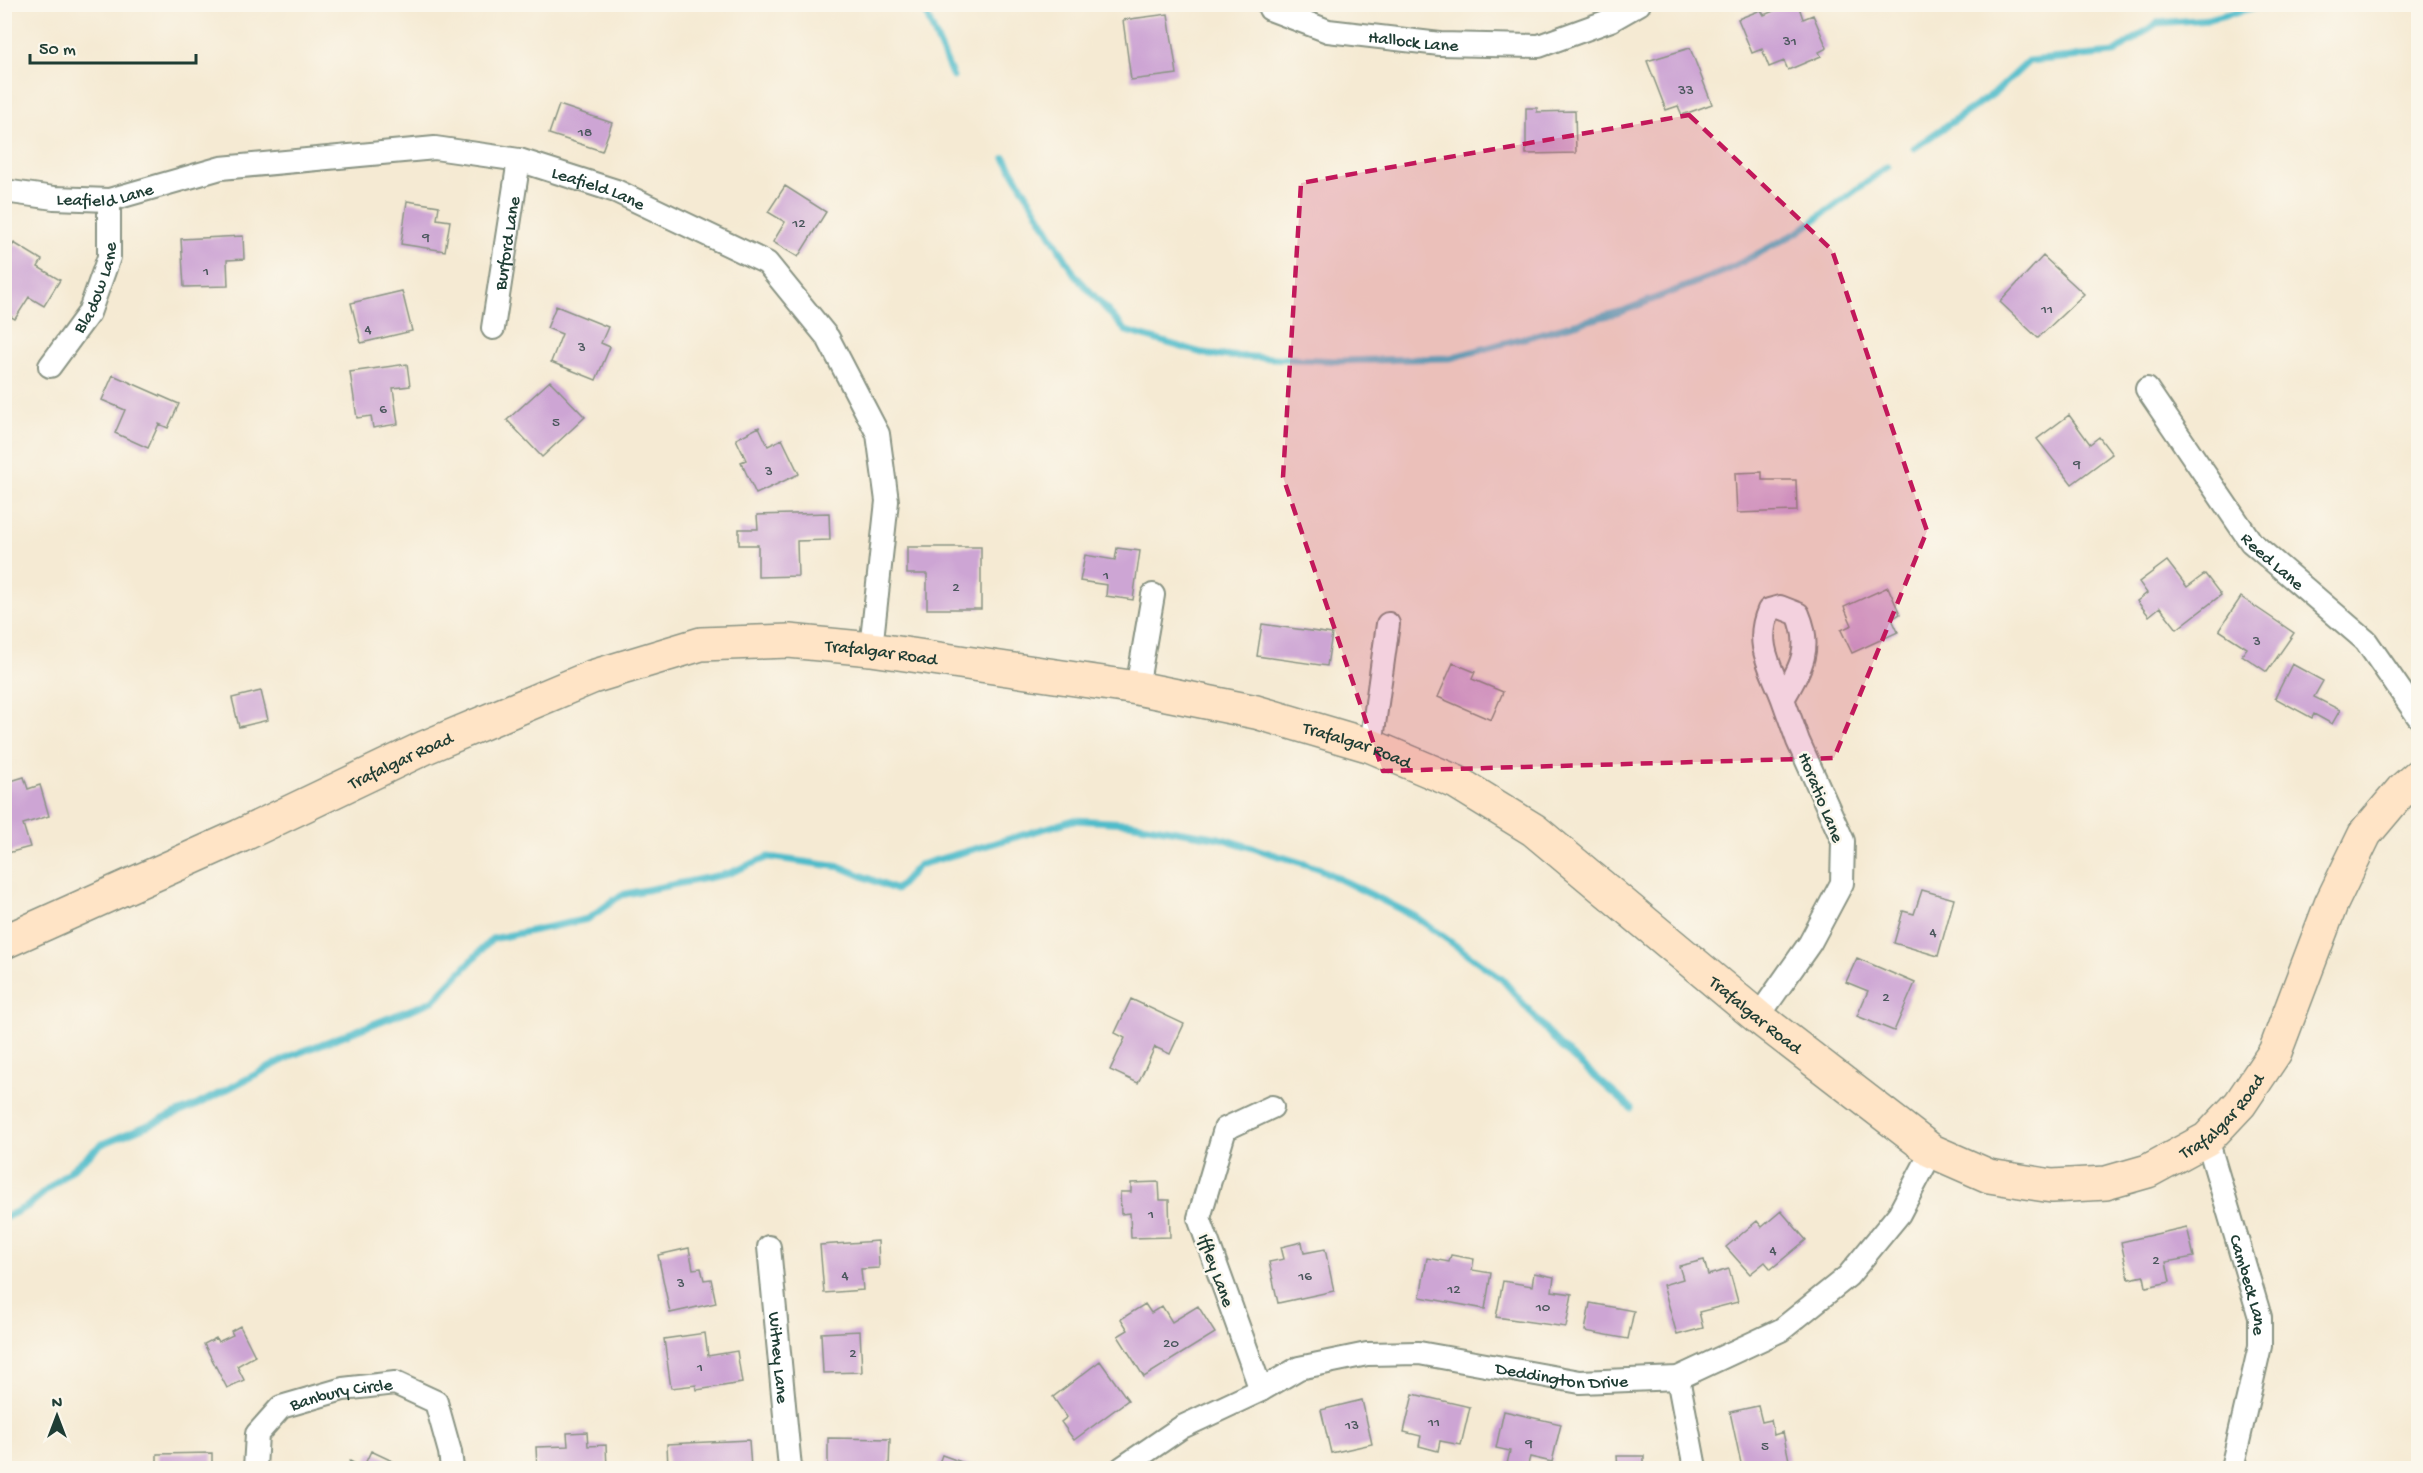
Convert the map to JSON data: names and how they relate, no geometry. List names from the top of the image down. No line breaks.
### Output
{"streets":{"street":["Hallock Lane","Leafield Lane","Burford Lane","Bladow Lane","Reed Lane","Trafalgar Road","Horatio Lane","Iffley Lane","Cambeck Lane","Witney Lane","Deddington Drive","Banbury Circle"]},"crossings":[["Leafield Lane","Burford Lane"],["Leafield Lane","Bladow Lane"],["Leafield Lane","Trafalgar Road"],["Trafalgar Road","Horatio Lane"],["Trafalgar Road","Cambeck Lane"],["Trafalgar Road","Deddington Drive"],["Iffley Lane","Deddington Drive"]],"house_numbers":["31","33","18","12","9","1","11","4","3","6","5","9","3","1","2","3","4","2","1","4","2","4","16","3","12","10","20","2","1","11","13","9","5"],"scale_bar":"50 m","north":"top"}
